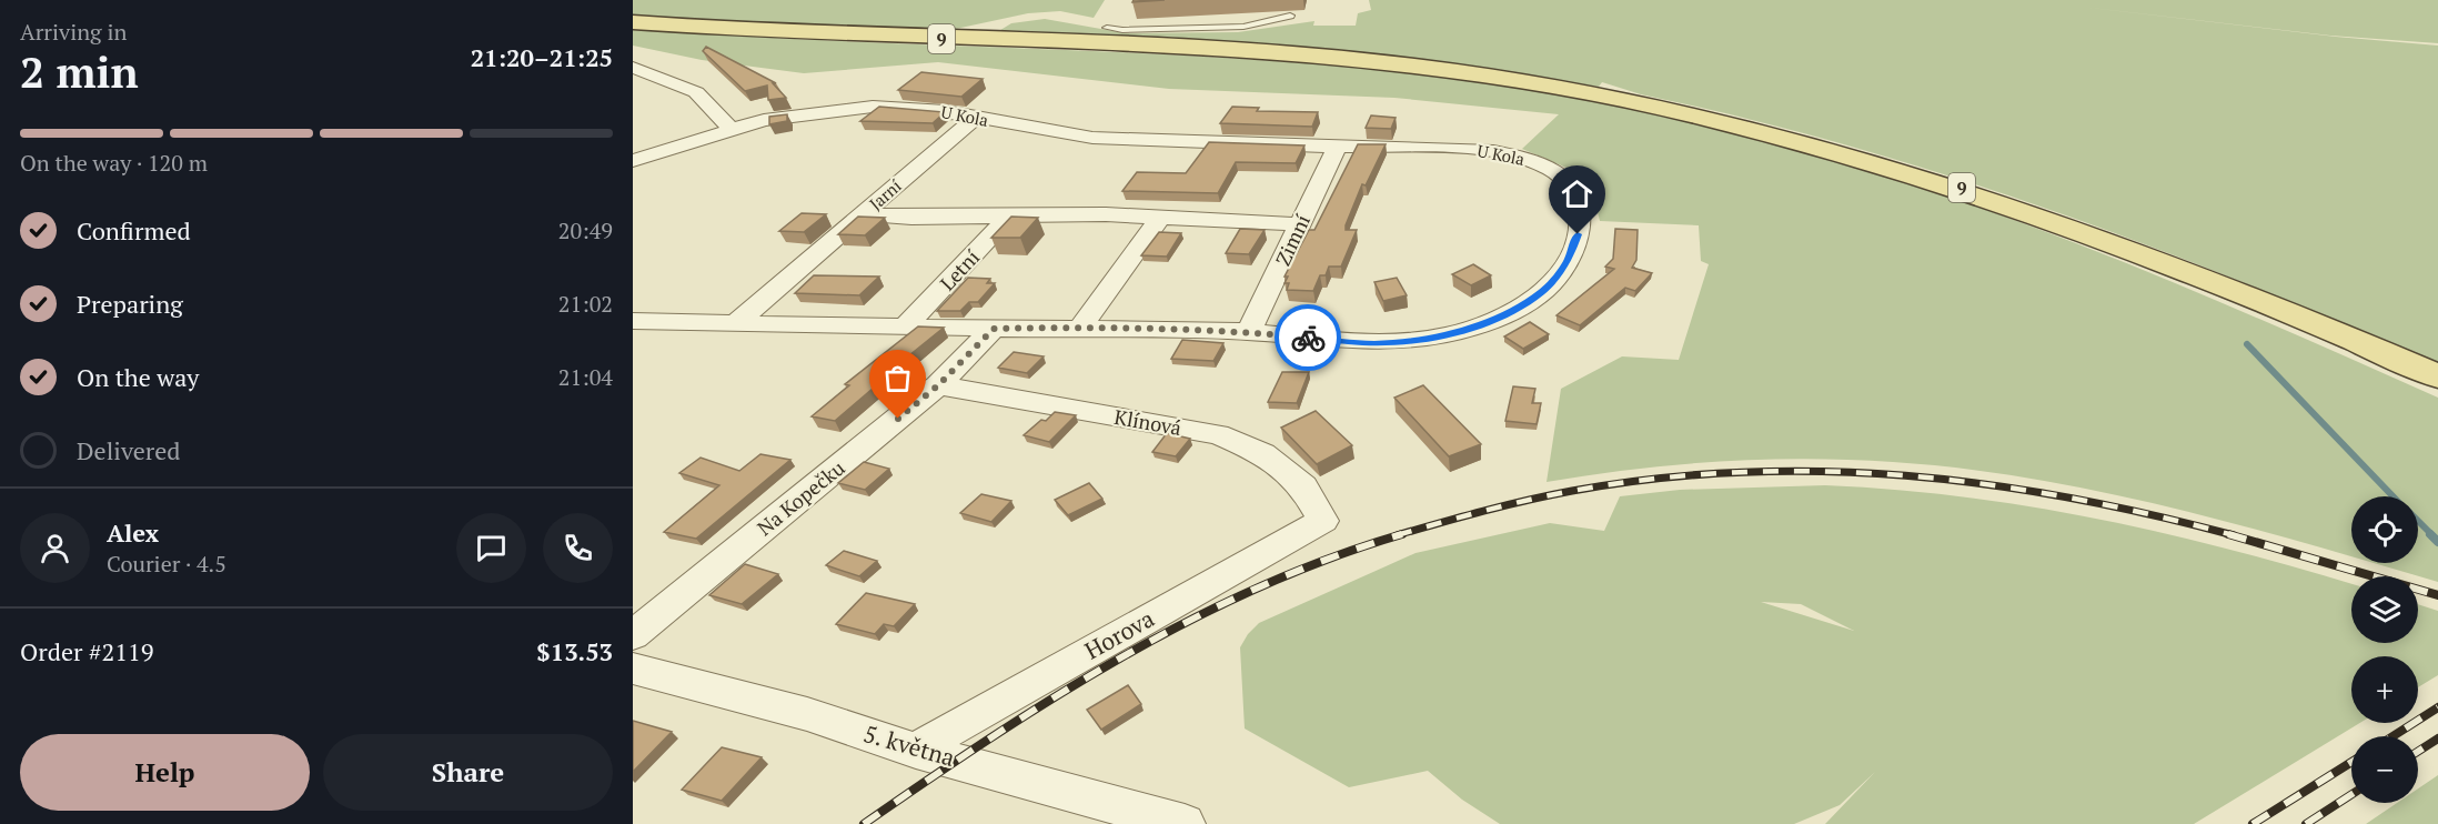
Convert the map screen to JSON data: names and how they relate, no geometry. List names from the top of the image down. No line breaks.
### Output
{"streets":{"main road":["9"],"street":["U Kola","Jarní","Zimní","Letní","Klínová","Na Kopečku","Horova","5. května"]},"crossings":[["U Kola","Jarní"],["U Kola","Zimní"],["U Kola","Letní"],["U Kola","Na Kopečku"],["Klínová","Na Kopečku"],["Klínová","Horova"],["Horova","5. května"]],"page":{"heading":["2 min","Arriving in","21:20–21:25"],"panel":["Alex","Courier · 4.5","Order #2119","$13.53"],"bar":"On the way · 120 m","list":[["Confirmed","20:49"],["Preparing","21:02"],["On the way","21:04"],"Delivered"],"map_buttons":["+","−"],"buttons":["Help","Share"]}}
